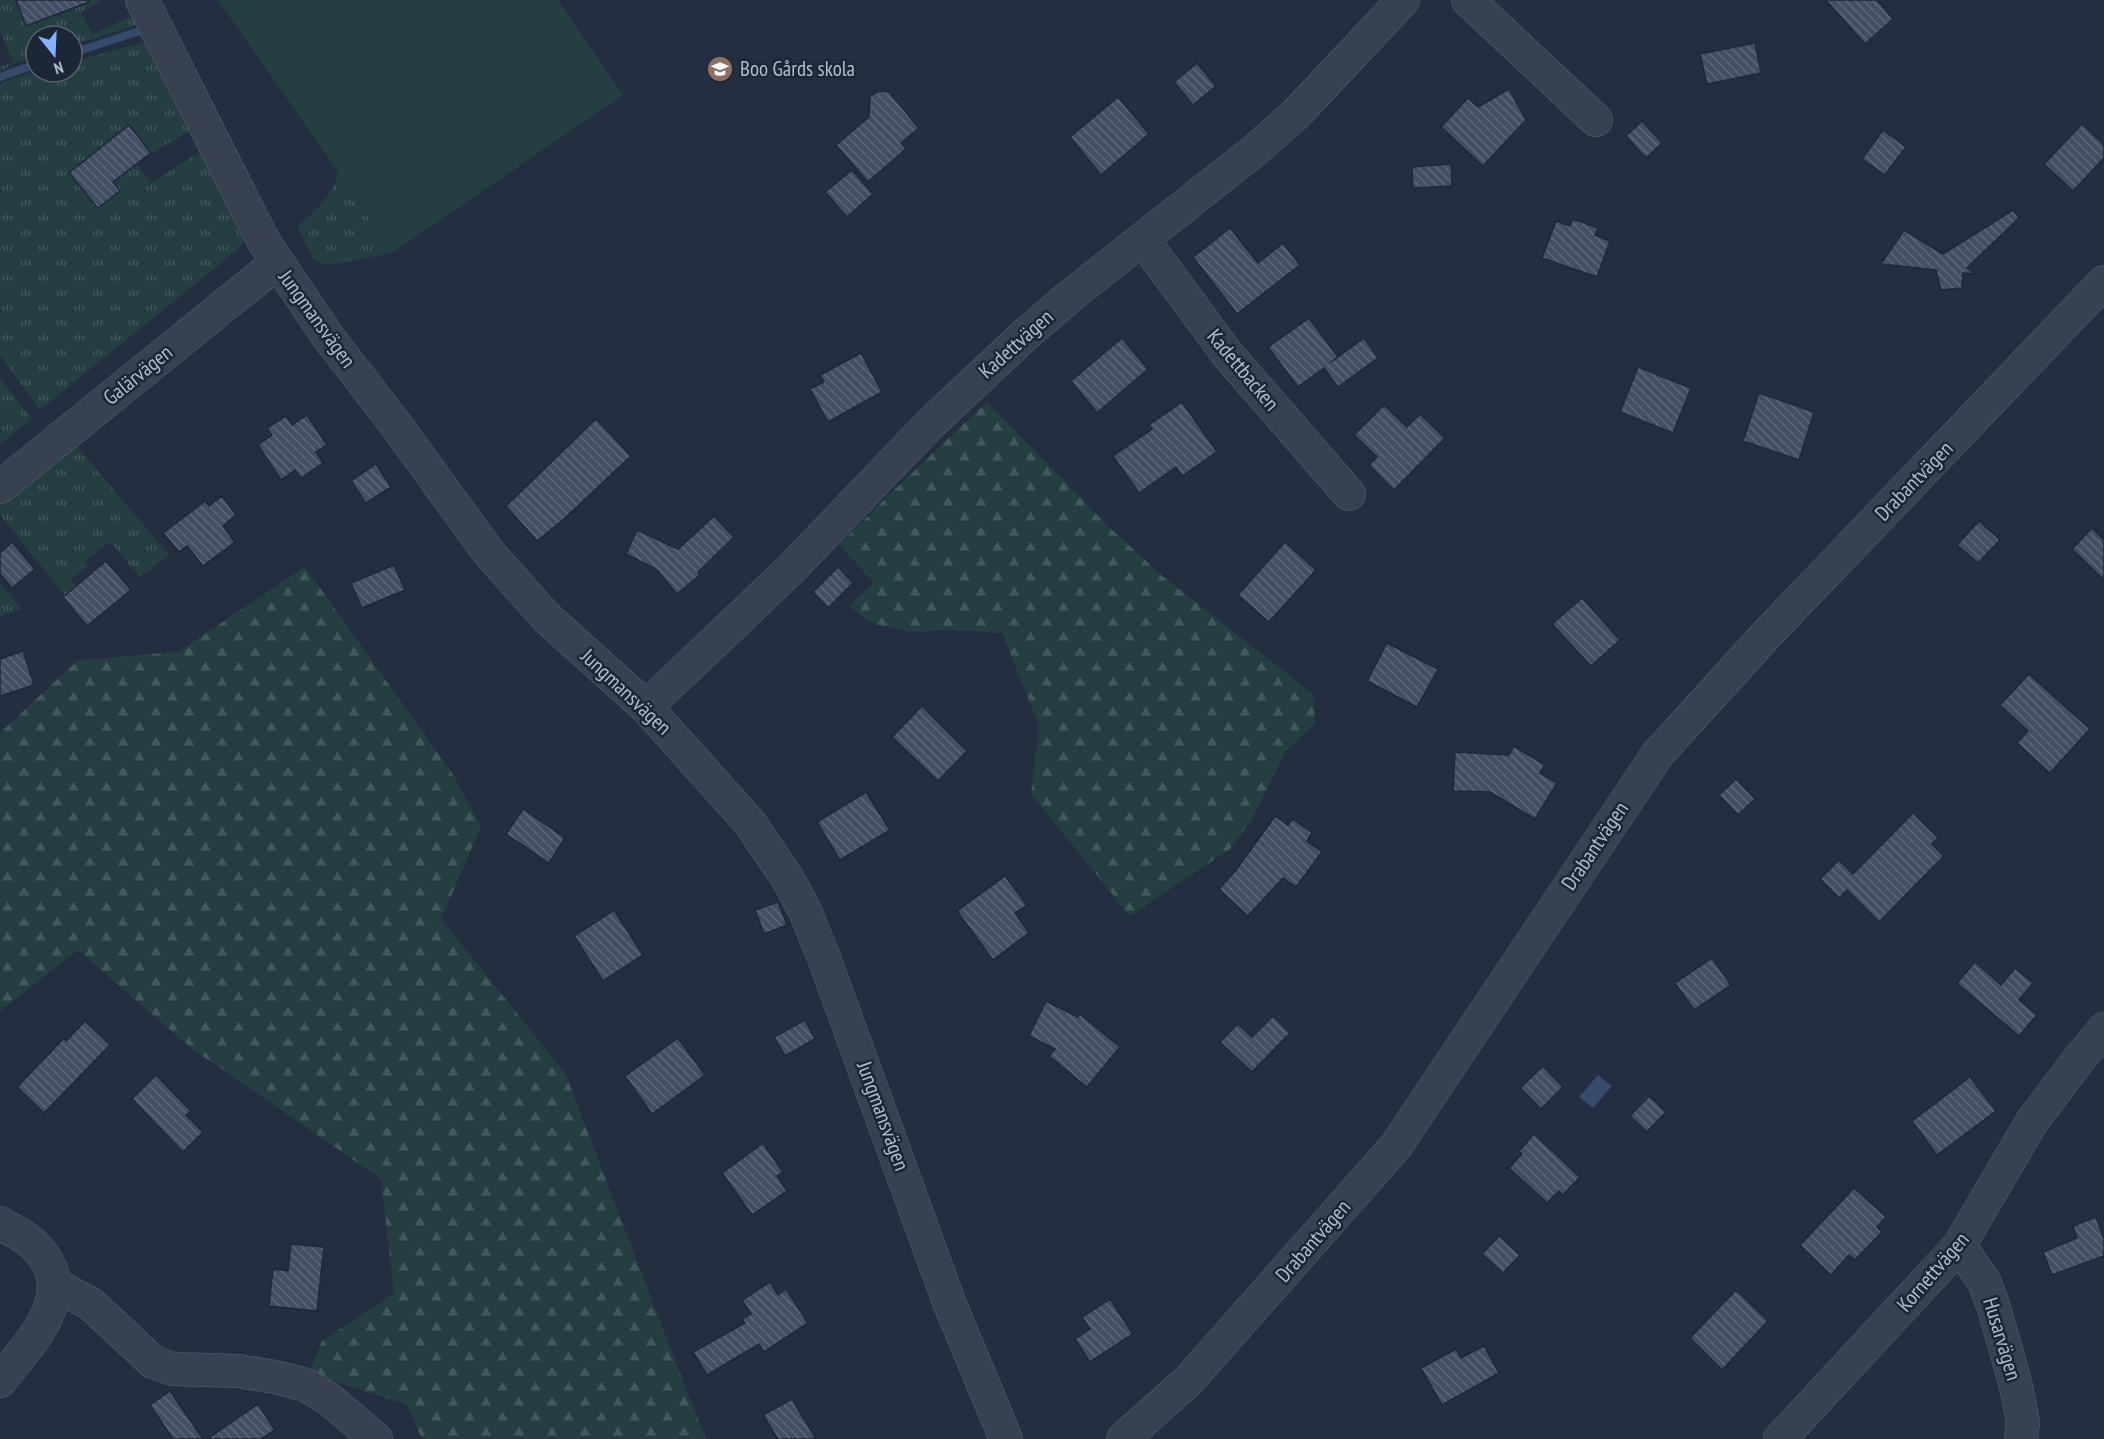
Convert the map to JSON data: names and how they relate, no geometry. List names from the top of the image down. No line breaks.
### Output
{"streets":{"street":["Jungmansvägen","Kadettvägen","Kadettbacken","Galärvägen","Drabantvägen","Kornettvägen","Husarvägen"]},"crossings":[["Jungmansvägen","Kadettvägen"],["Jungmansvägen","Galärvägen"],["Kadettvägen","Kadettbacken"],["Kornettvägen","Husarvägen"]],"places":{"school or university":["Boo Gårds skola"]},"north":"bottom"}
